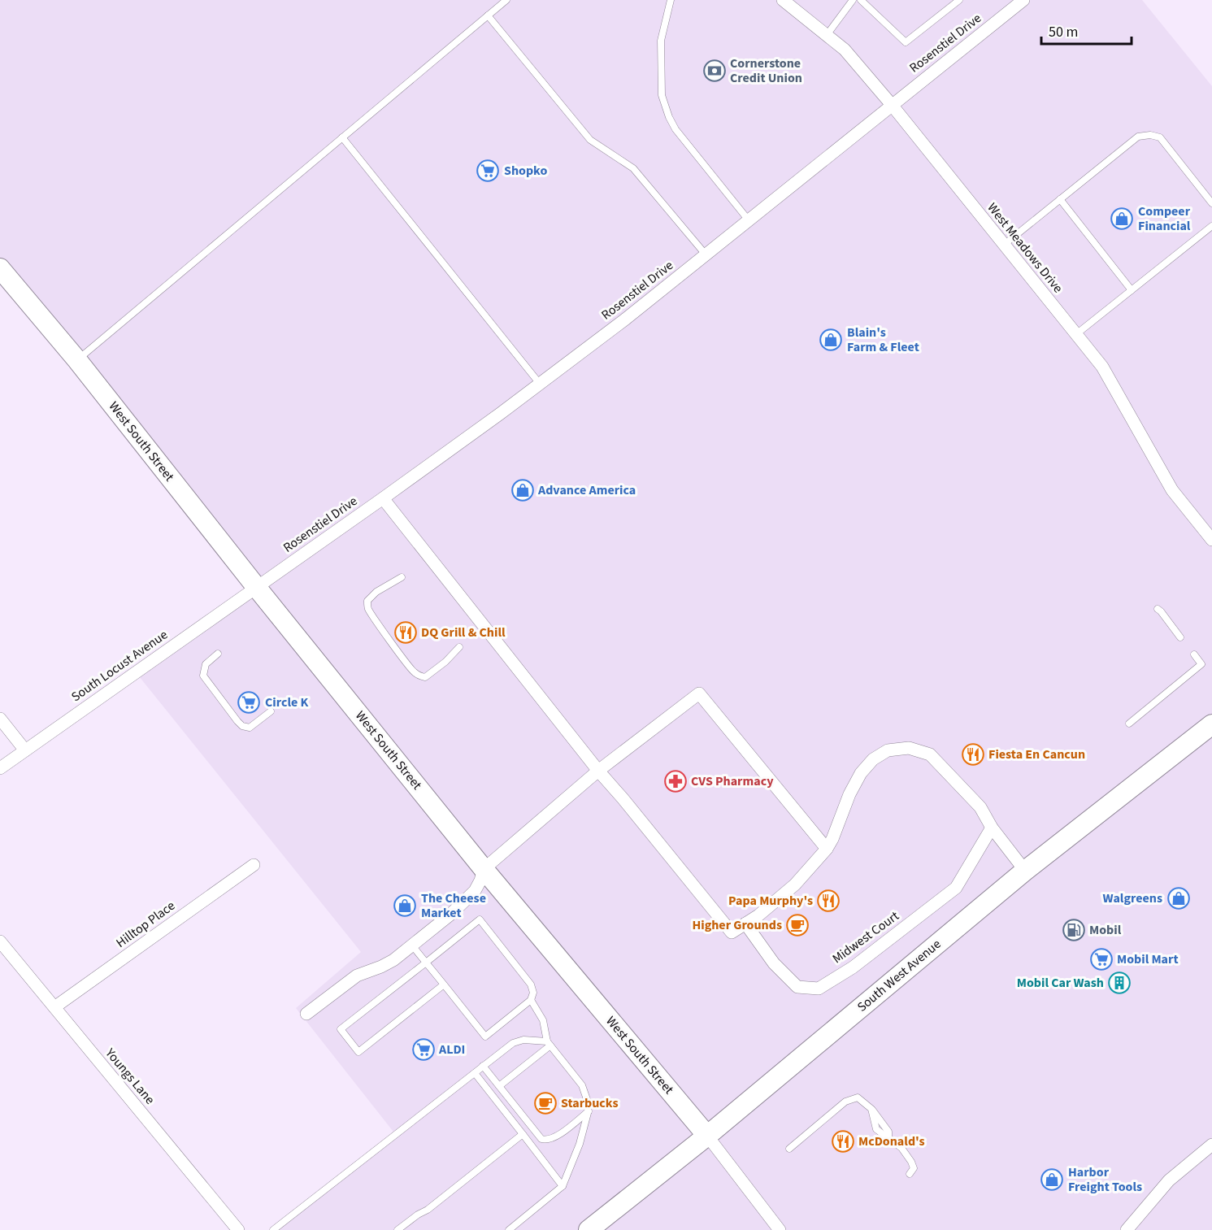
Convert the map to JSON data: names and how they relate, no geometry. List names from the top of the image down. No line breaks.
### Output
{"streets":{"main road":["West South Street","South West Avenue"],"street":["Rosenstiel Drive","West Meadows Drive","South Locust Avenue","Hilltop Place","Midwest Court","Youngs Lane"]},"crossings":[["Rosenstiel Drive","West Meadows Drive"],["Rosenstiel Drive","West South Street"],["Rosenstiel Drive","South Locust Avenue"],["West South Street","South Locust Avenue"],["West South Street","South West Avenue"],["Hilltop Place","Youngs Lane"]],"places":{"bank":["Cornerstone Credit Union"],"supermarket":["Shopko","Circle K","Mobil Mart","ALDI"],"shop":["Compeer Financial","Blain's Farm & Fleet","Advance America","Walgreens","The Cheese Market","Harbor Freight Tools"],"restaurant":["DQ Grill & Chill","Fiesta En Cancun","Papa Murphy's","McDonald's"],"pharmacy":["CVS Pharmacy"],"cafe":["Higher Grounds","Starbucks"],"fuel station":["Mobil"],"building":["Mobil Car Wash"]},"scale_bar":"50 m"}
